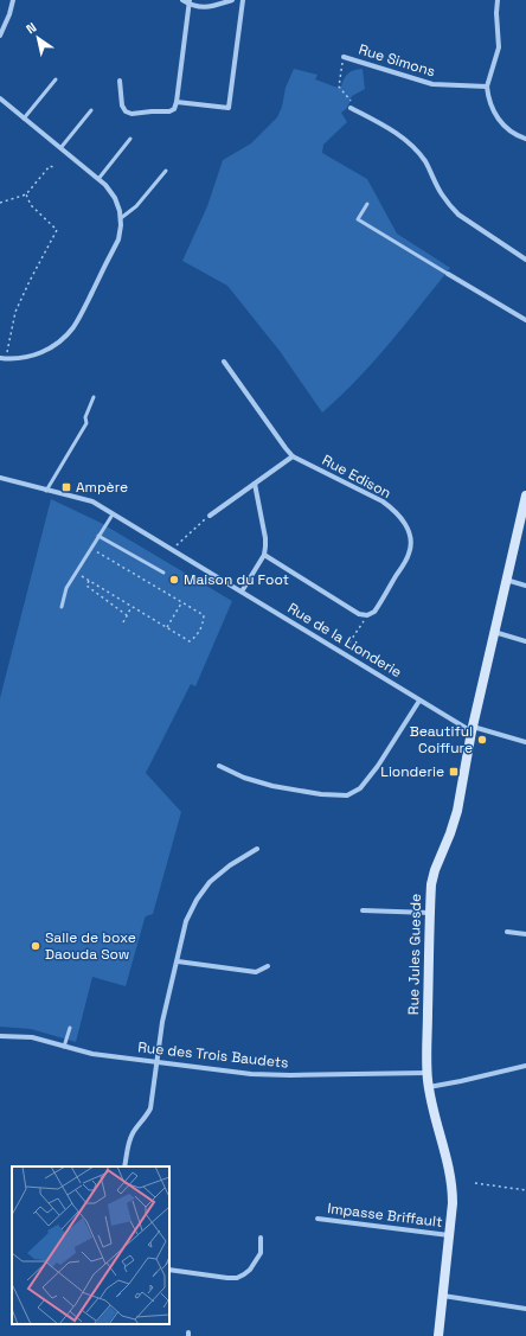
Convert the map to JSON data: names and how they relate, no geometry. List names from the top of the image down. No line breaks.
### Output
{"streets":{"main road":["Rue Jules Guesde"],"street":["Rue Simons","Rue Edison","Rue de la Lionderie","Rue des Trois Baudets","Impasse Briffault"]},"crossings":[["Rue de la Lionderie","Rue Jules Guesde"],["Rue Jules Guesde","Rue des Trois Baudets"],["Rue Jules Guesde","Impasse Briffault"]],"places":{"transit":["Ampère","Lionderie"],"other":["Maison du Foot","Beautiful Coiffure","Salle de boxe Daouda Sow"]},"north":"top left"}
